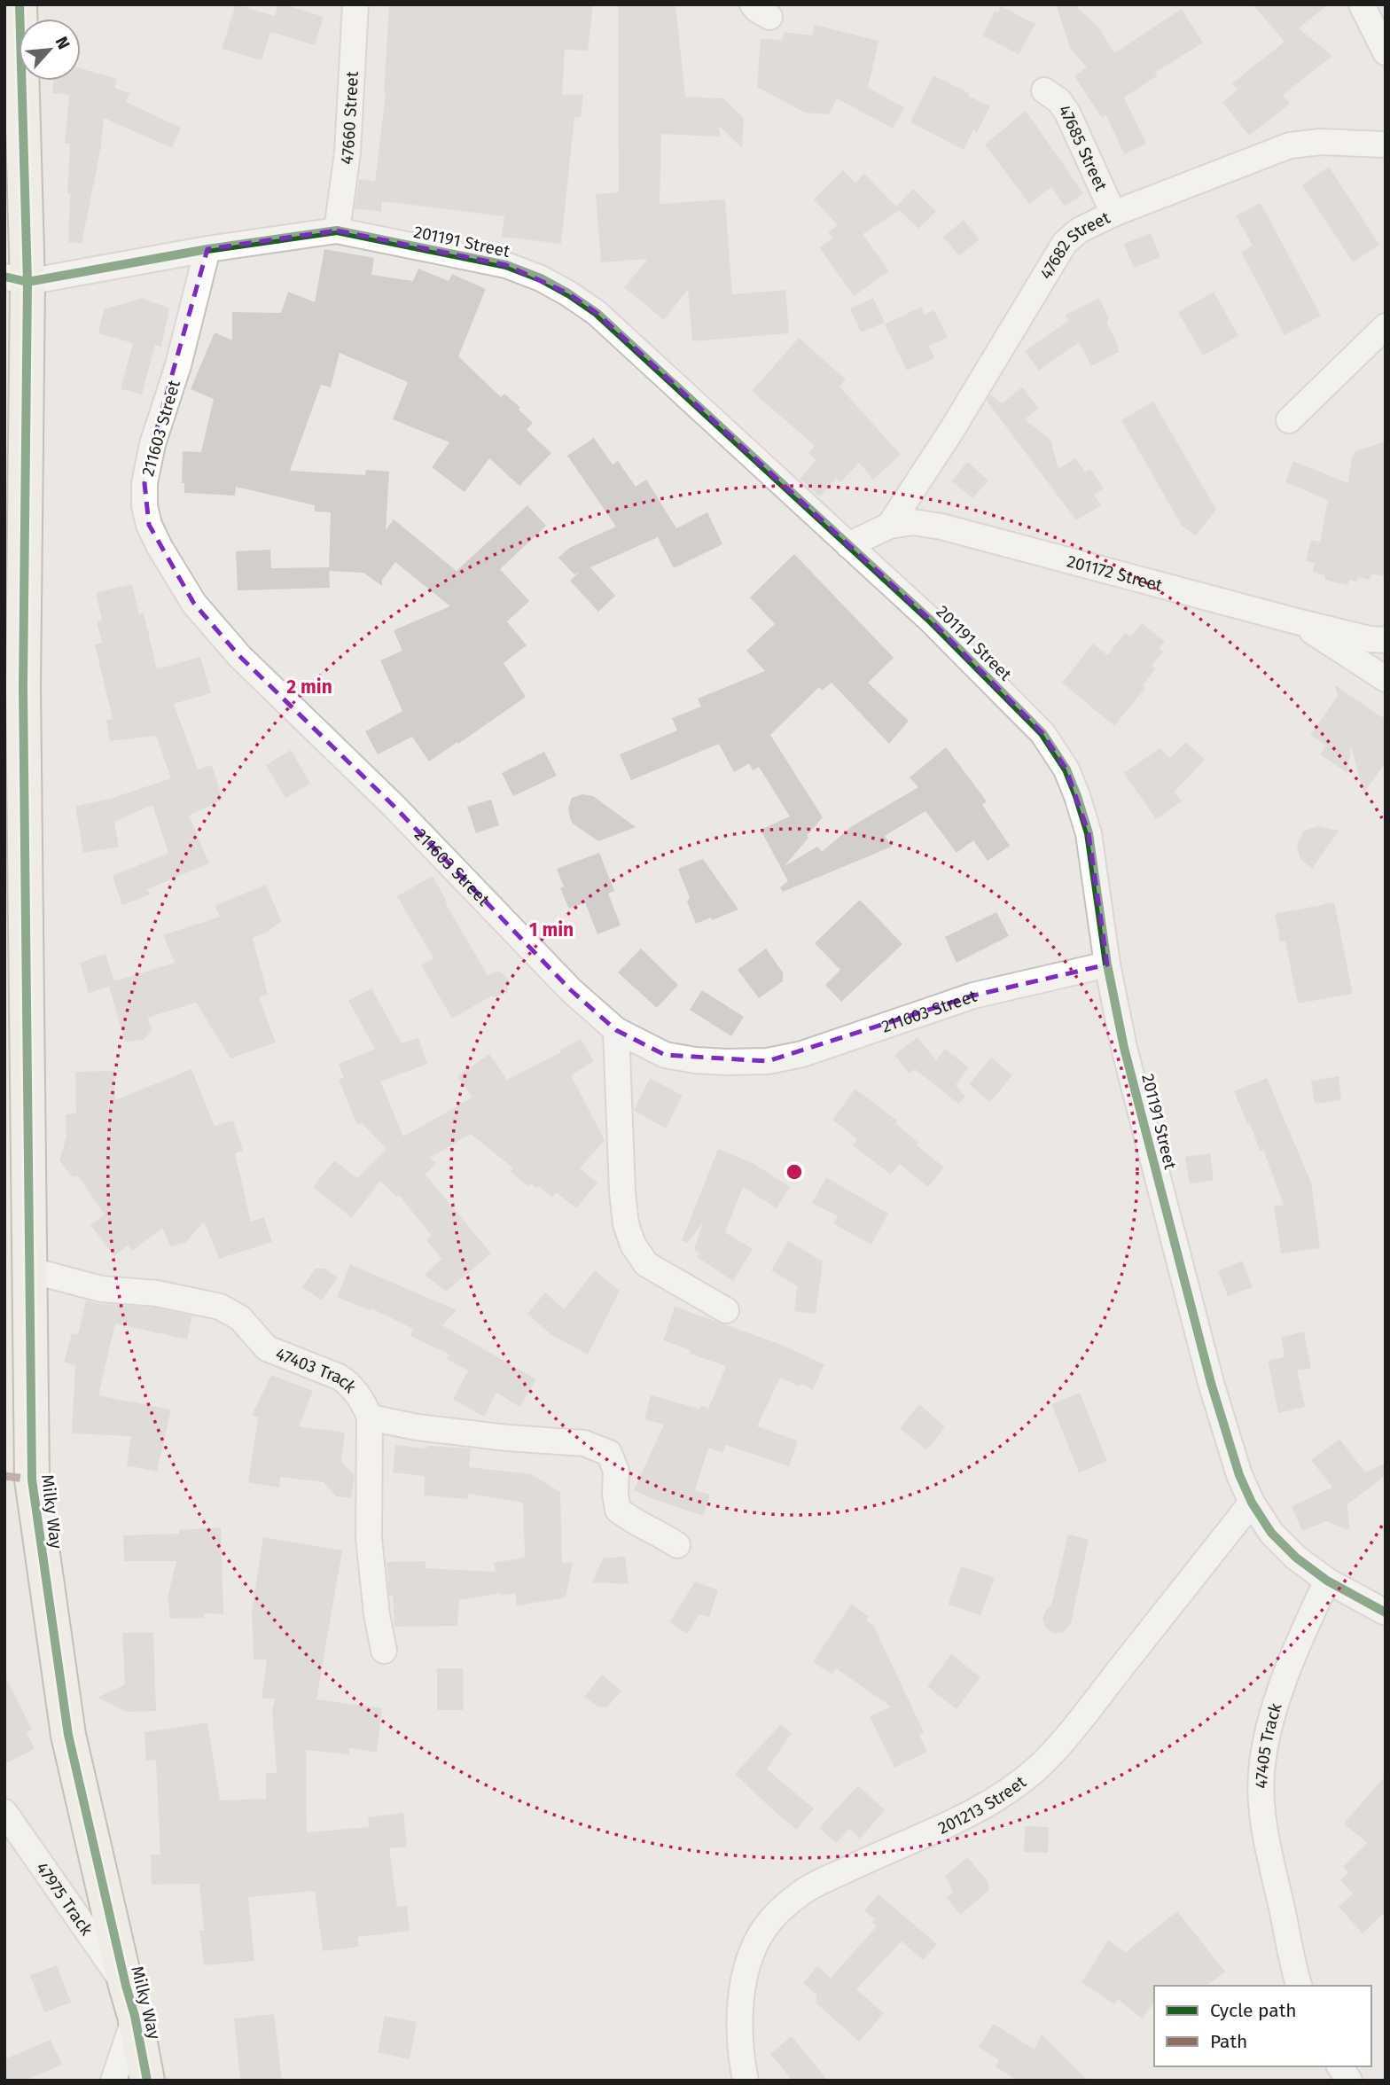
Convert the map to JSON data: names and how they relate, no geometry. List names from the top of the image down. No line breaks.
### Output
{"streets":{"street":["47660 Street","47685 Street","201191 Street","47682 Street","211603 Street","201172 Street","47403 Track","Milky Way","47405 Track","201213 Street","47975 Track"]},"crossings":[["47660 Street","201191 Street"],["47685 Street","47682 Street"],["201191 Street","211603 Street"],["201191 Street","201172 Street"],["201191 Street","Milky Way"],["201191 Street","47405 Track"],["201191 Street","201213 Street"],["47682 Street","201172 Street"],["47403 Track","Milky Way"],["Milky Way","47975 Track"]],"legend":["Cycle path","Path"],"north":"top right","rings":["2 min","1 min"]}
